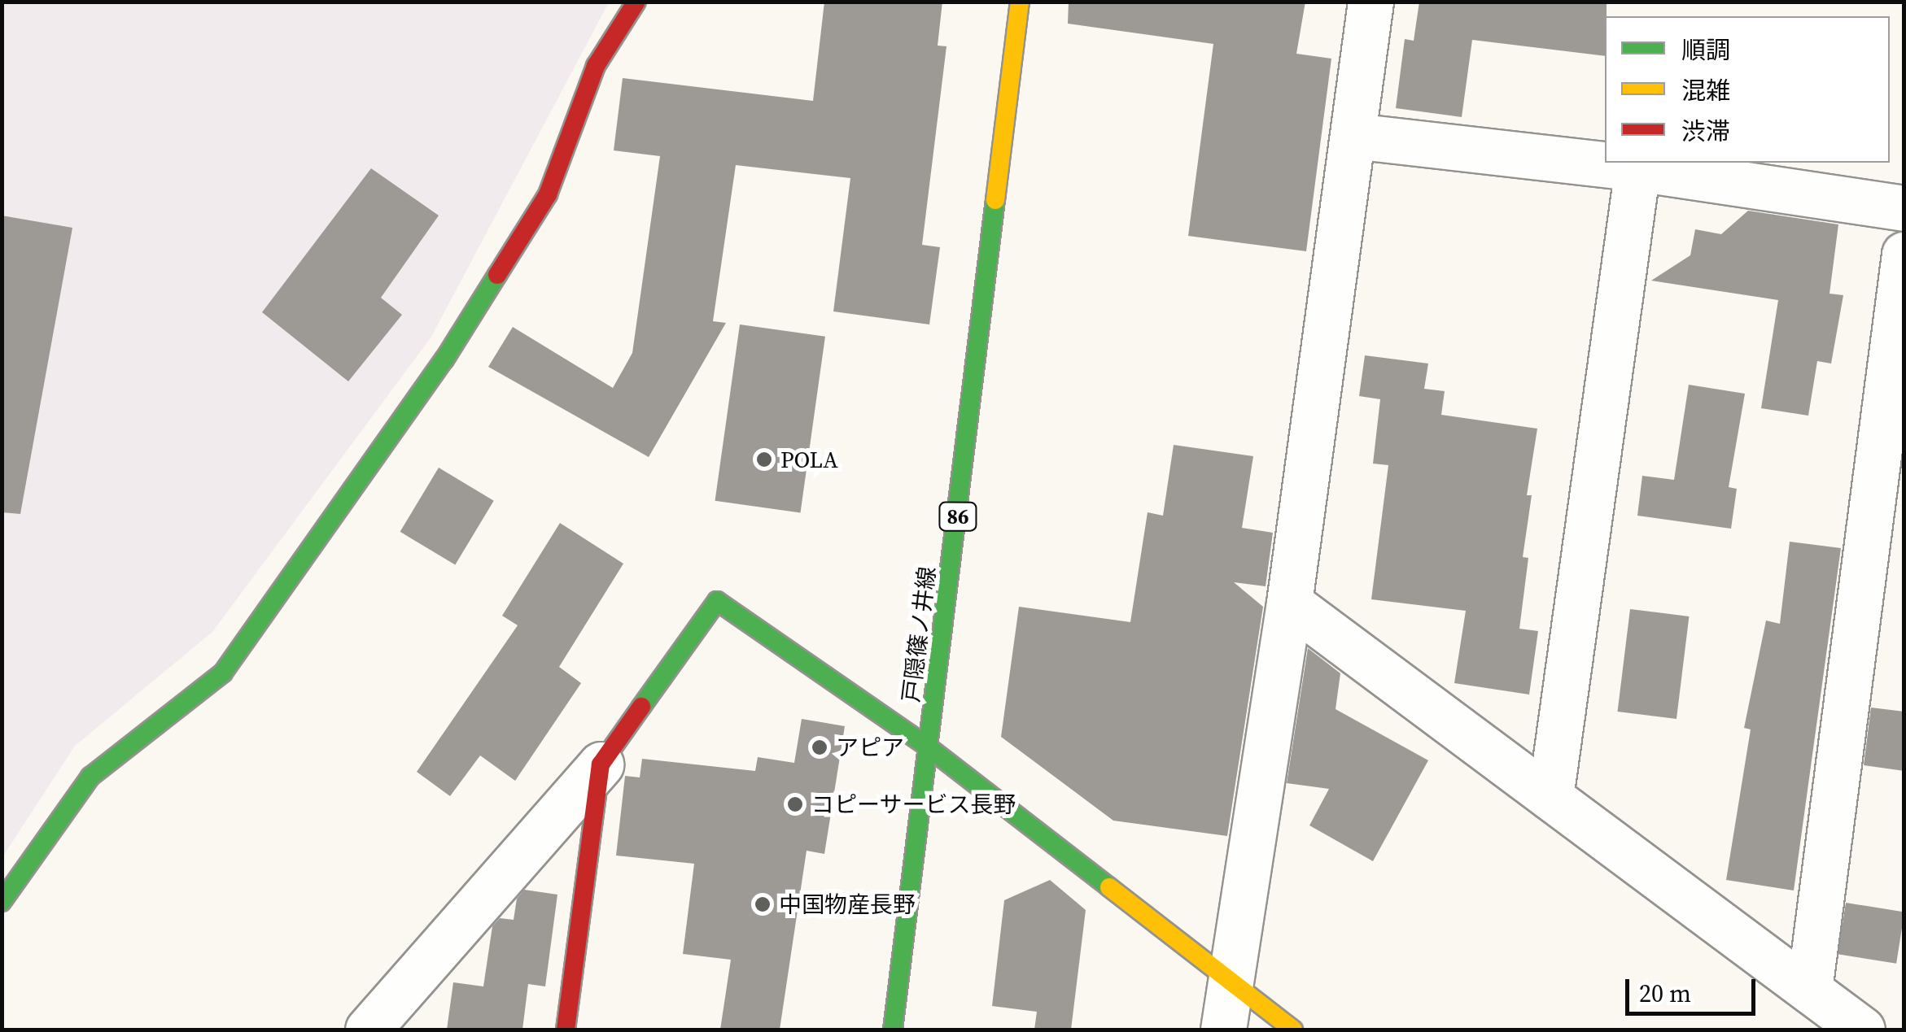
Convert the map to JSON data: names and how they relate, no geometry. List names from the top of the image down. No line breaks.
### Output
{"streets":{"street":["86","戸隠篠ノ井線"]},"places":["POLA","アピア","コピーサービス長野","中国物産長野"],"legend":["順調","混雑","渋滞"],"scale_bar":"20 m"}
